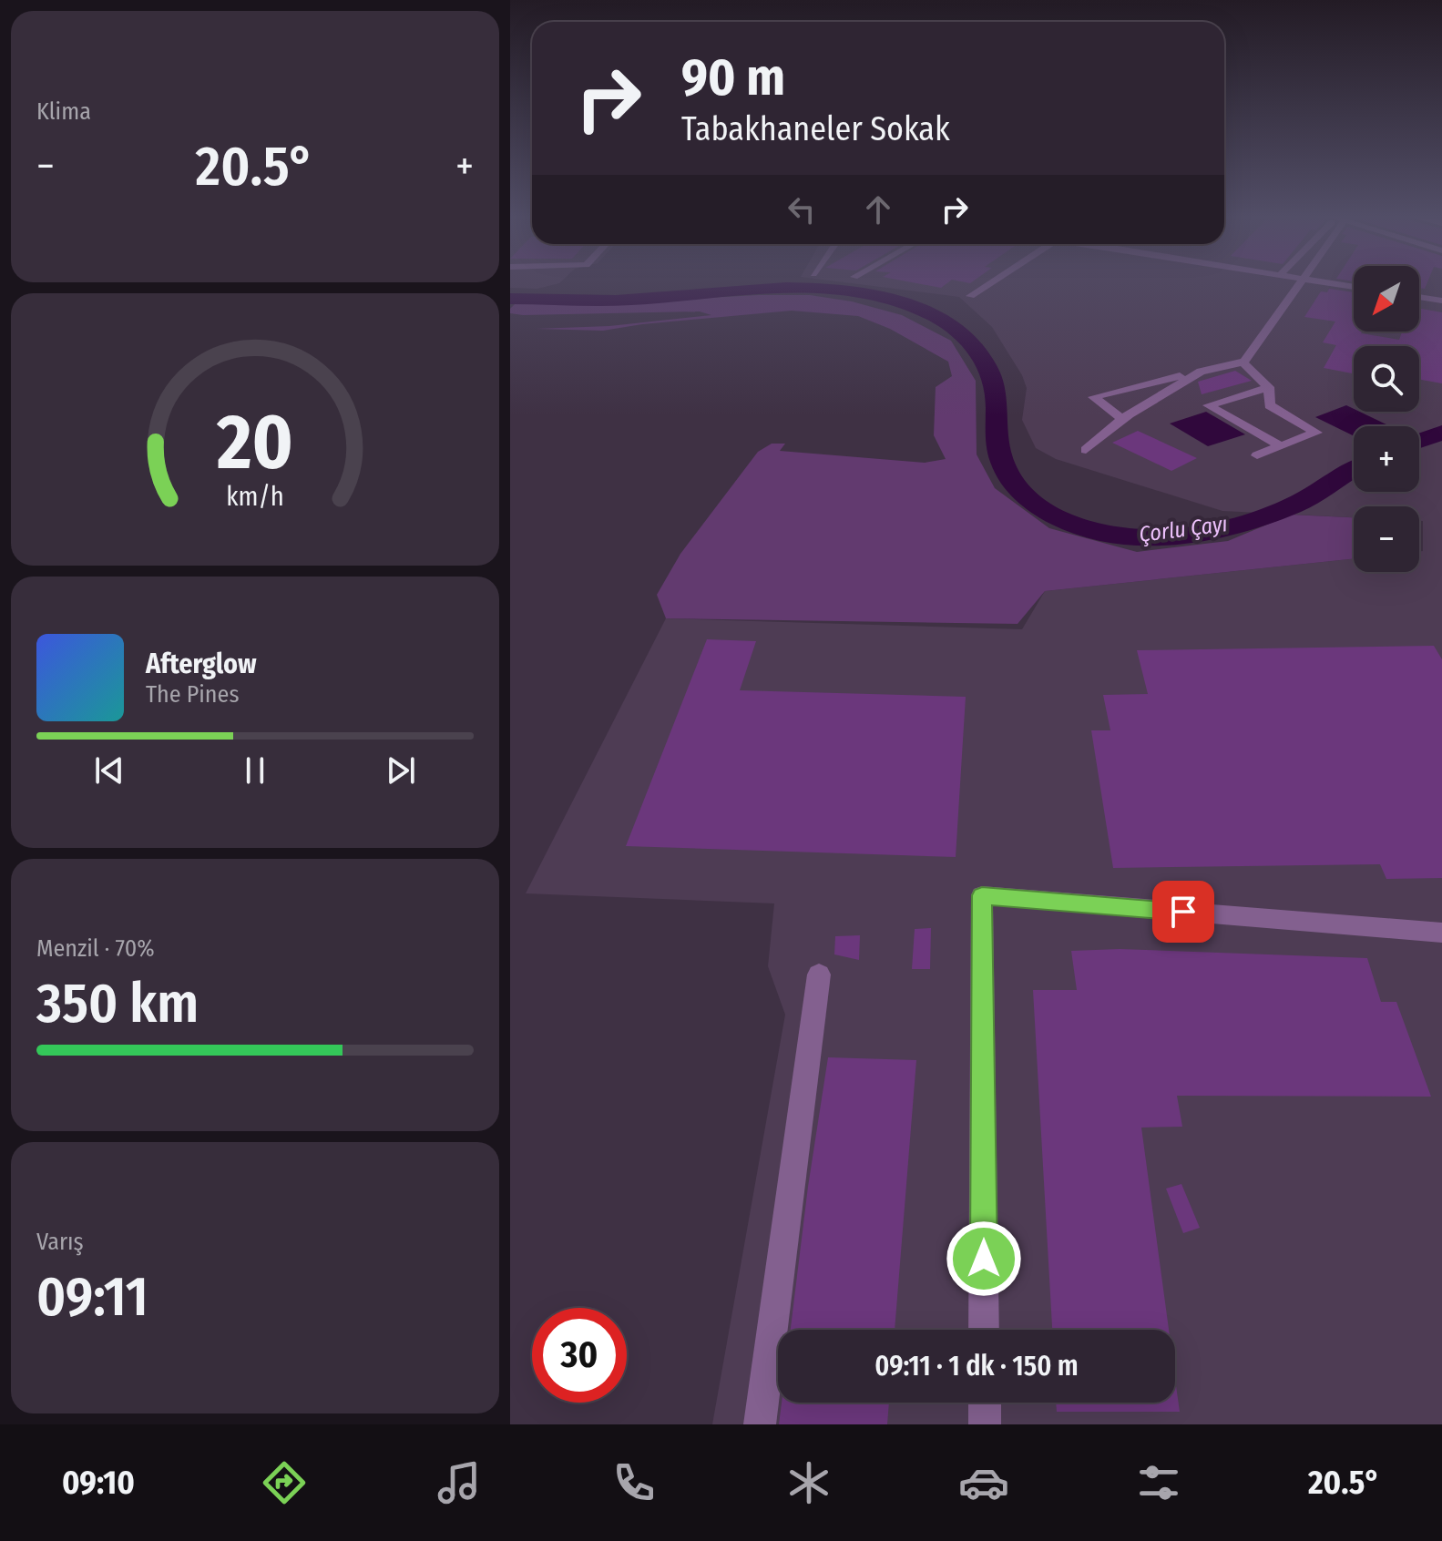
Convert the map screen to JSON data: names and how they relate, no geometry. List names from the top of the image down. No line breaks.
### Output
{"water":["Çorlu Çayı"],"north":"bottom left","page":{"tile":["Klima",["Menzil · 70%","350 km"],["Varış","09:11"]],"turn":["90 m","Tabakhaneler Sokak"],"heat":["−","20.5°","+"],"map_buttons":["+","−"],"song":["Afterglow","The Pines"],"limit":"30","trip":"09:11 · 1 dk · 150 m","tabs":["09:10","20.5°"],"gauge":["20","km/h"]}}
